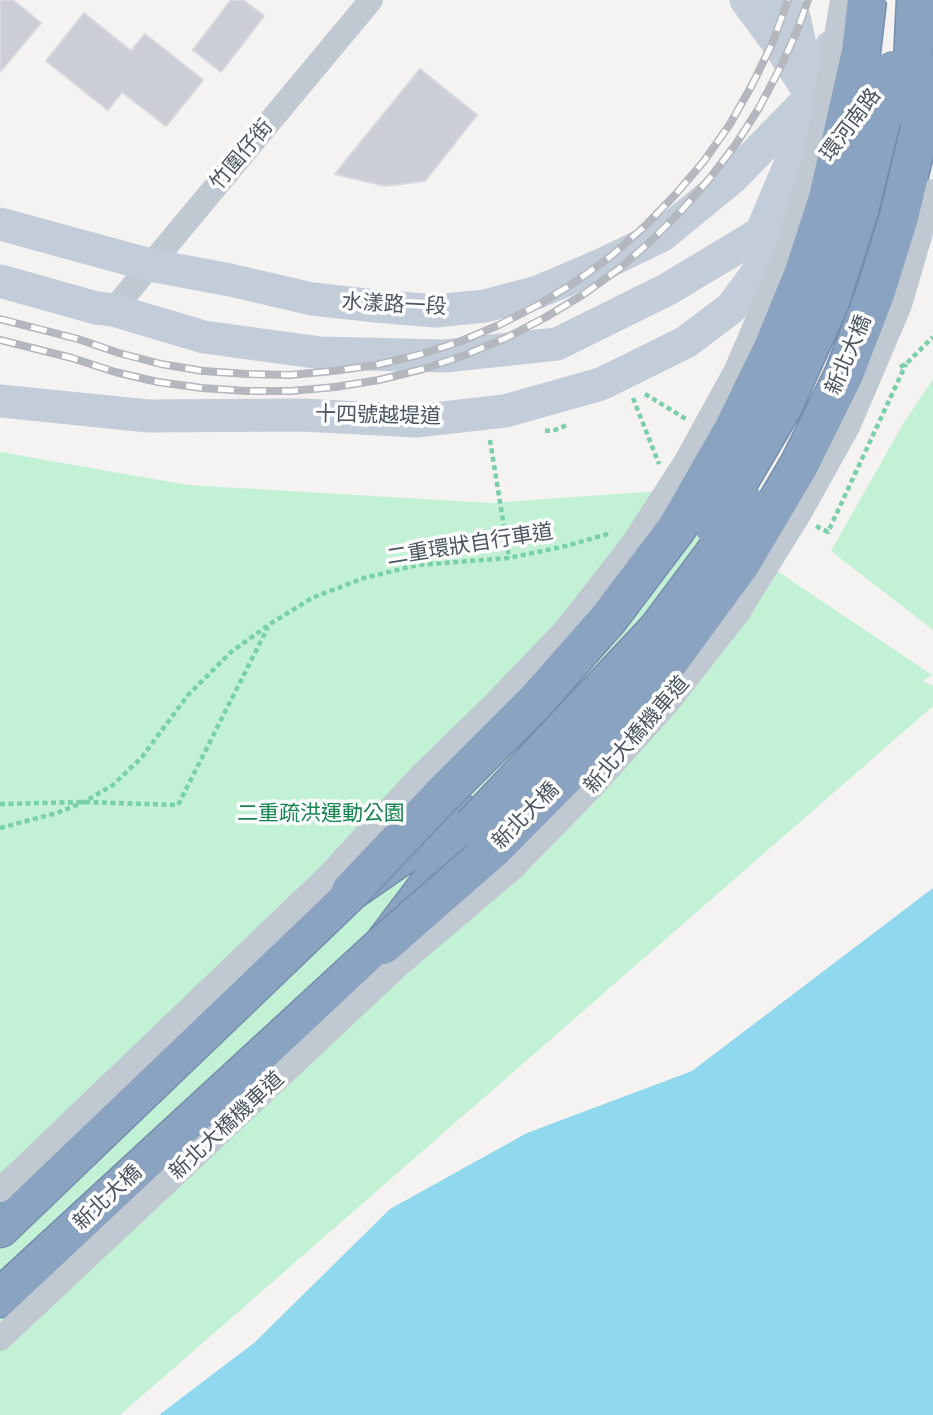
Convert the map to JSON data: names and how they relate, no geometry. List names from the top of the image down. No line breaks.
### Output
{"streets":{"highway":["新北大橋"],"street":["環河南路","竹圍仔街","水漾路一段","十四號越堤道","新北大橋機車道"],"path":["二重環狀自行車道"]},"crossings":[["環河南路","十四號越堤道"],["竹圍仔街","水漾路一段"]],"parks":["二重疏洪運動公園"]}
